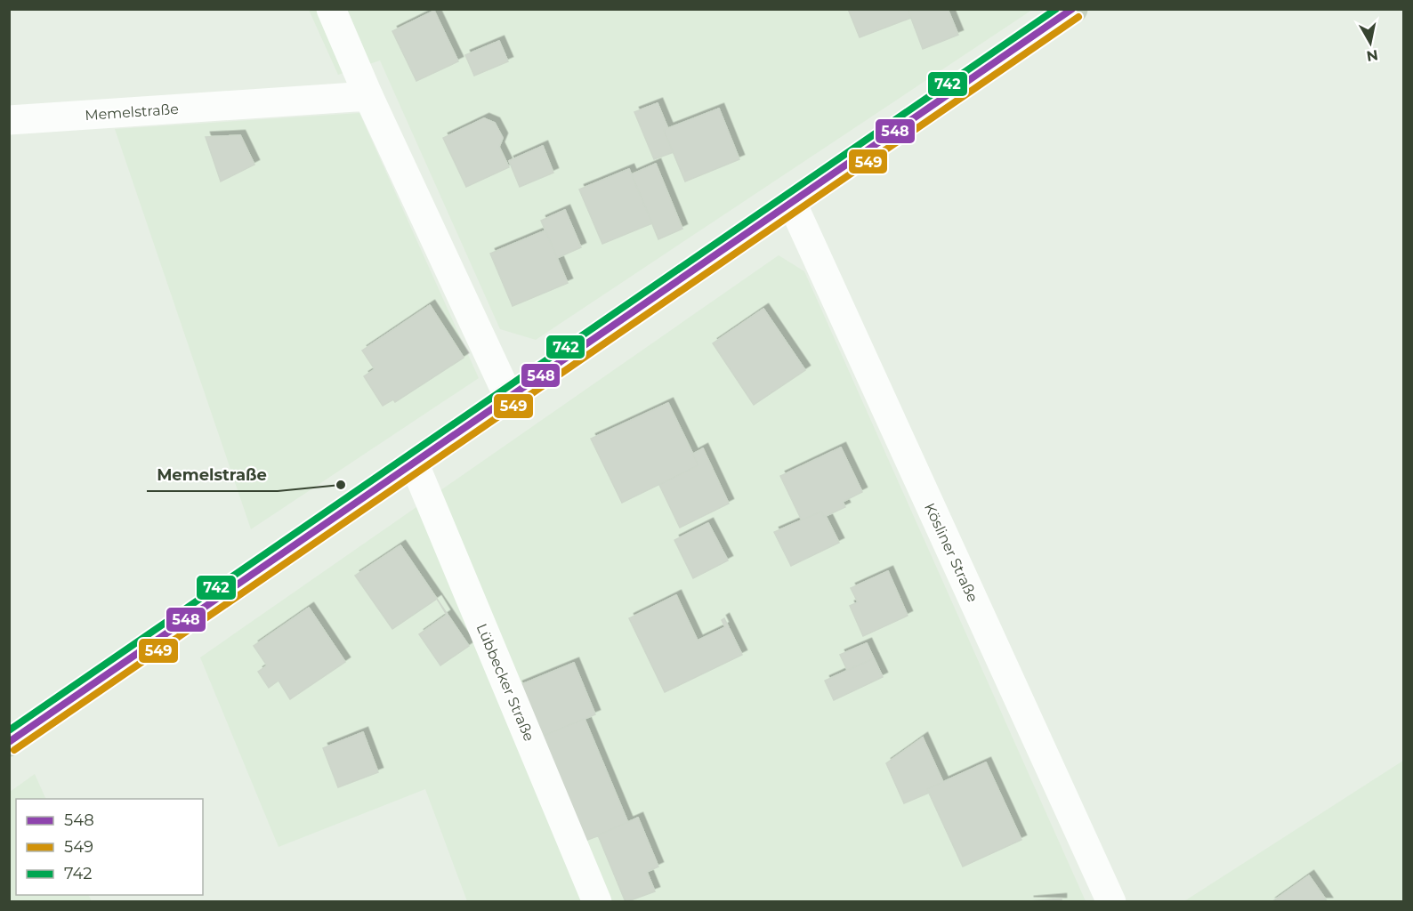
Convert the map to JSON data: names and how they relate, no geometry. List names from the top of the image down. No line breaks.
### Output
{"streets":{"street":["Memelstraße","Kösliner Straße","Lübbecker Straße"]},"places":["Memelstraße"],"lines":["transit line 548","transit line 742","transit line 549"],"legend":["548","549","742"],"north":"bottom"}
